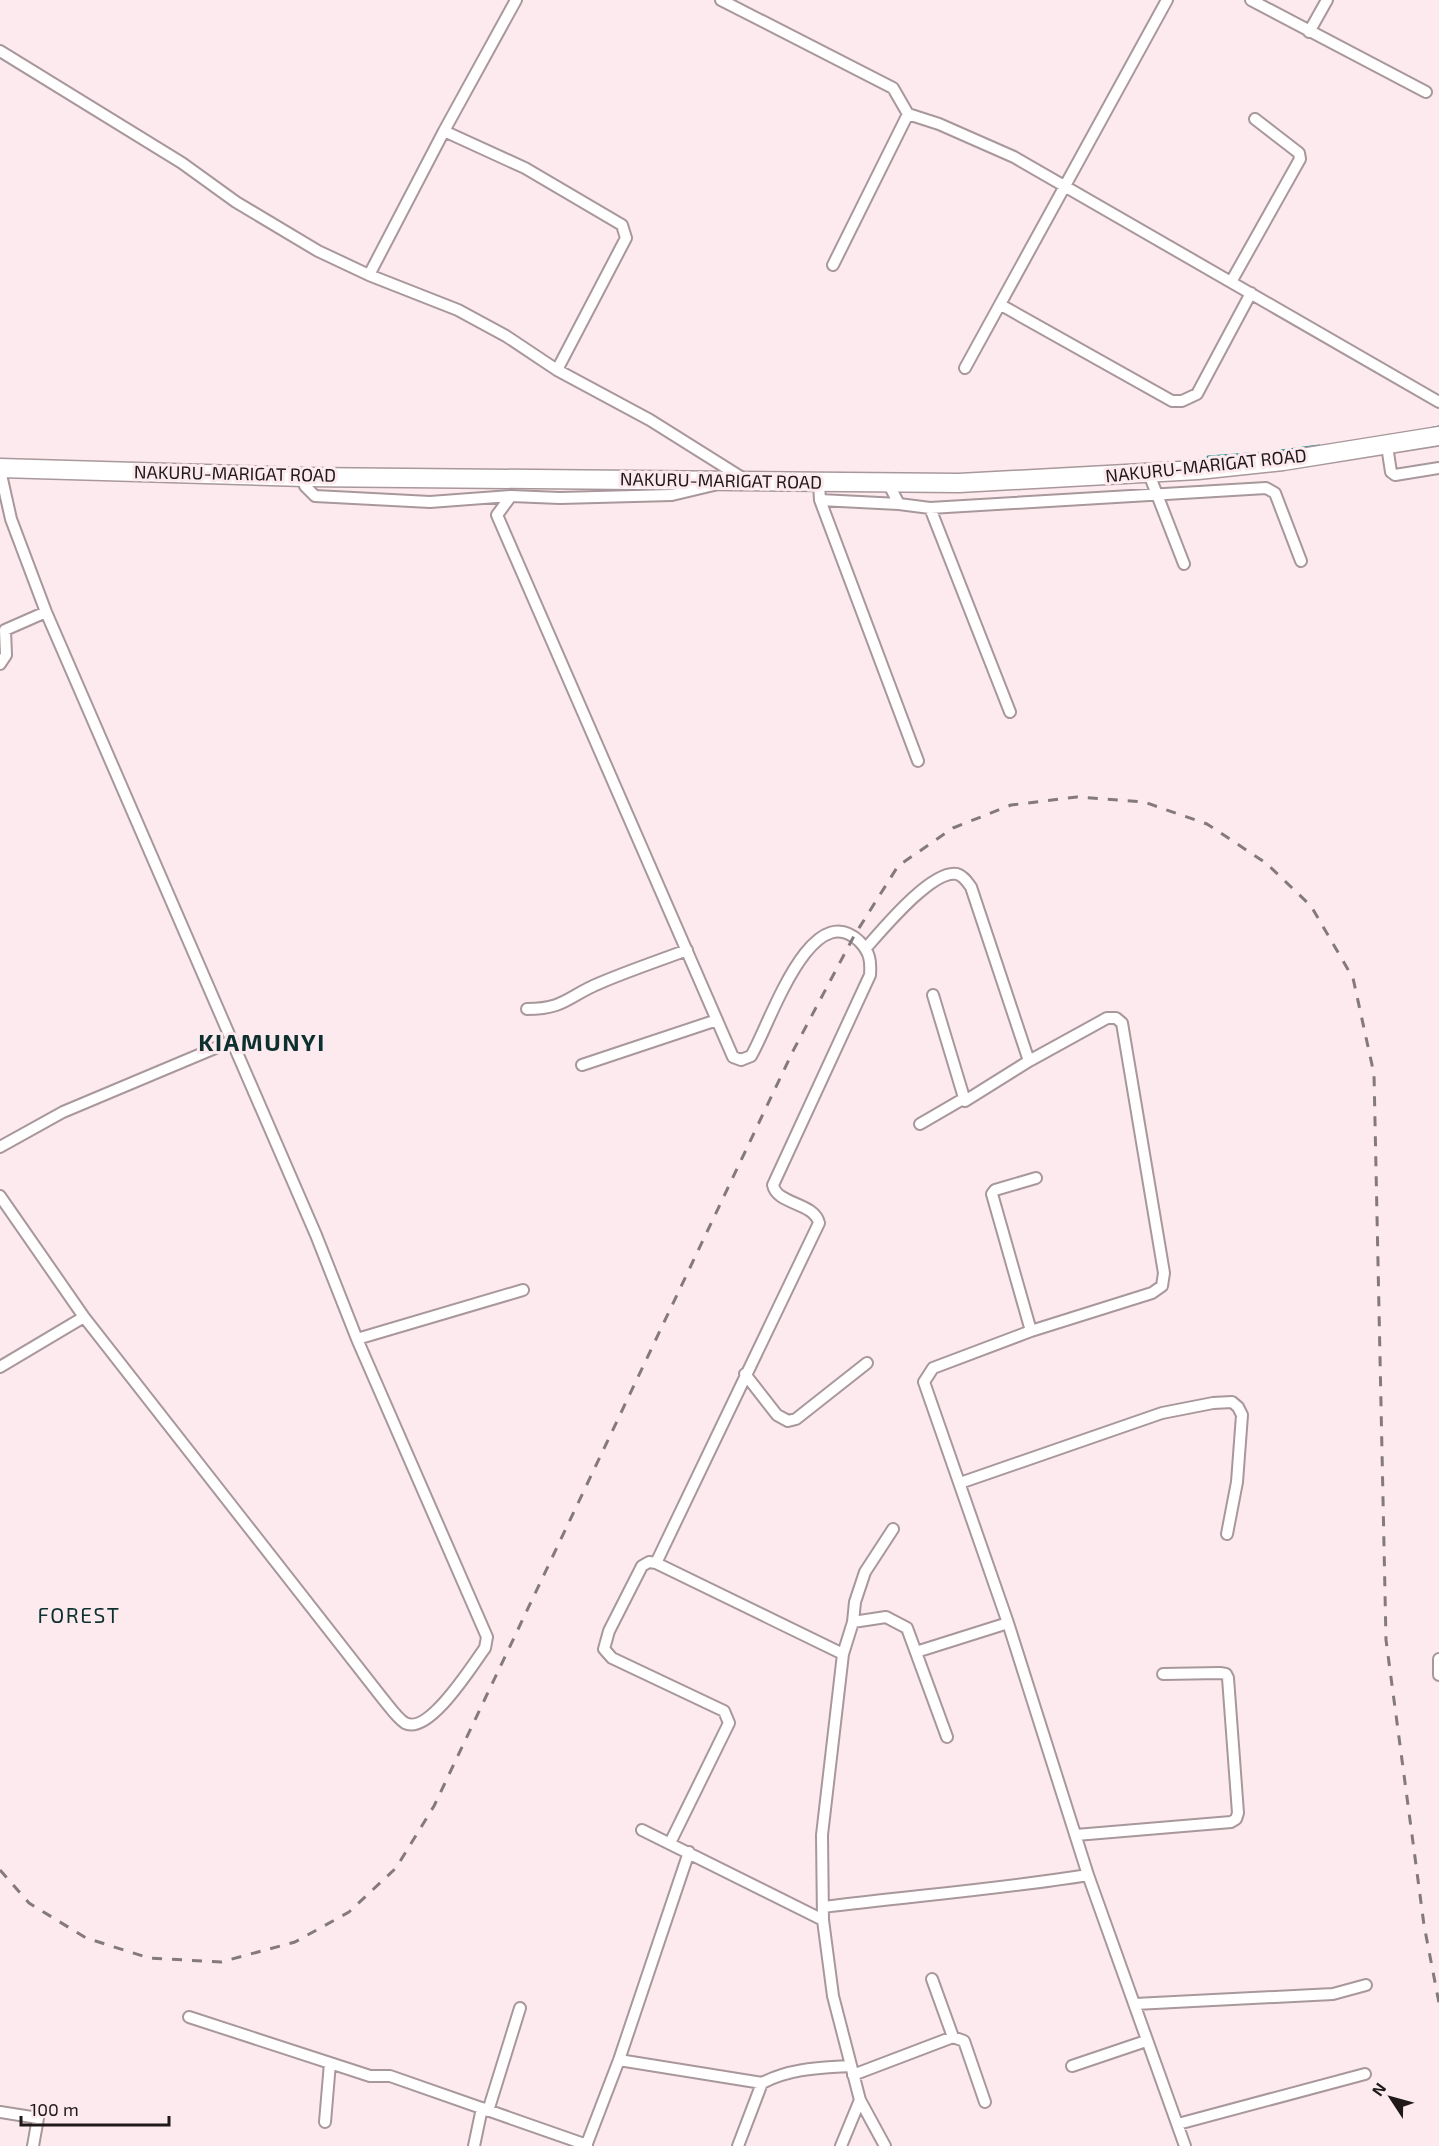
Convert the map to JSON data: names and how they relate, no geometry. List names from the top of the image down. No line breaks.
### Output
{"streets":{"main road":["NAKURU-MARIGAT ROAD"]},"districts":["KIAMUNYI","FOREST"],"scale_bar":"100 m","north":"top left"}
